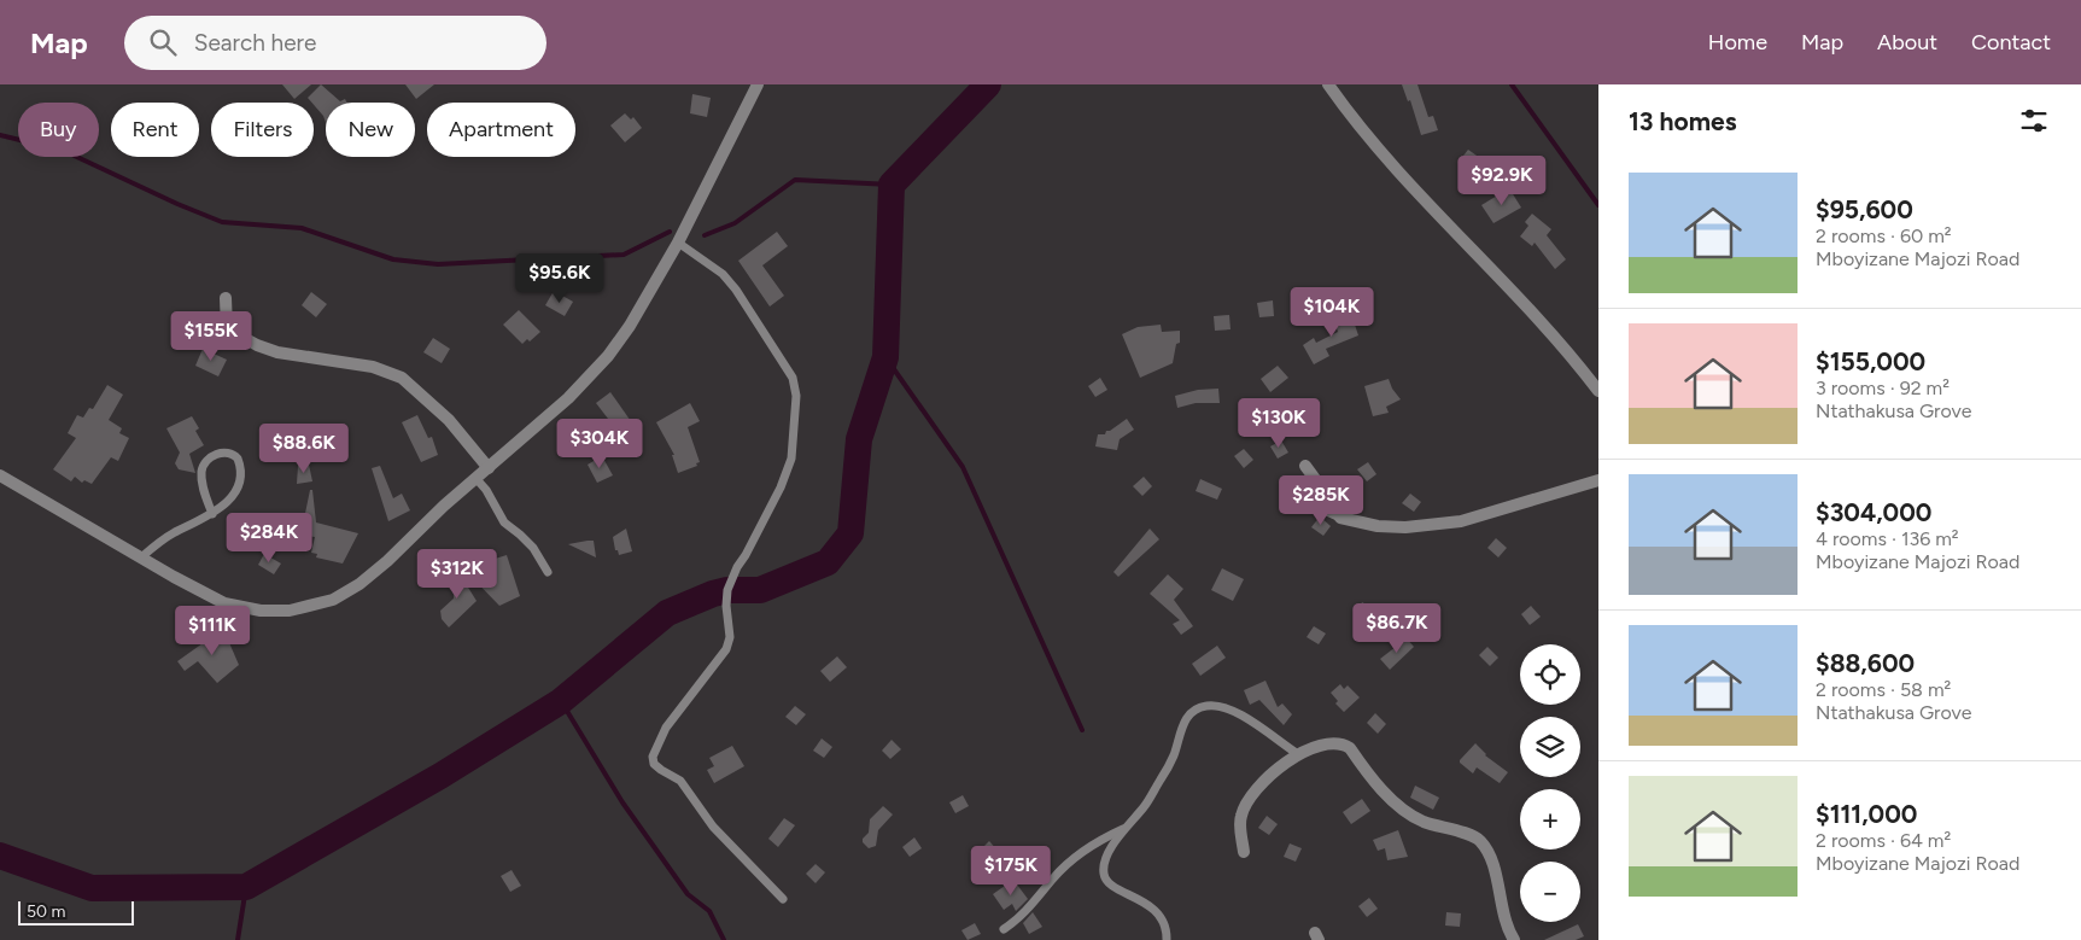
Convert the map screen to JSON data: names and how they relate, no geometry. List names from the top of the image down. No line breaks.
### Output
{"scale_bar":"50 m","page":{"header":"Map","search":"Search here","nav":["Home","Map","About","Contact"],"heading":"13 homes","chip":["Buy","Rent","Filters","New","Apartment"],"price":["$92.9K","$95.6K","$104K","$155K","$130K","$304K","$88.6K","$285K","$284K","$312K","$86.7K","$111K","$175K"],"list":[{"name":"$95,600","note":"2 rooms · 60 m² · Mboyizane Majozi Road"},{"name":"$155,000","note":"3 rooms · 92 m² · Ntathakusa Grove"},{"name":"$304,000","note":"4 rooms · 136 m² · Mboyizane Majozi Road"},{"name":"$88,600","note":"2 rooms · 58 m² · Ntathakusa Grove"},{"name":"$111,000","note":"2 rooms · 64 m² · Mboyizane Majozi Road"}],"map_buttons":["+","−"],"scale":"50 m"}}
